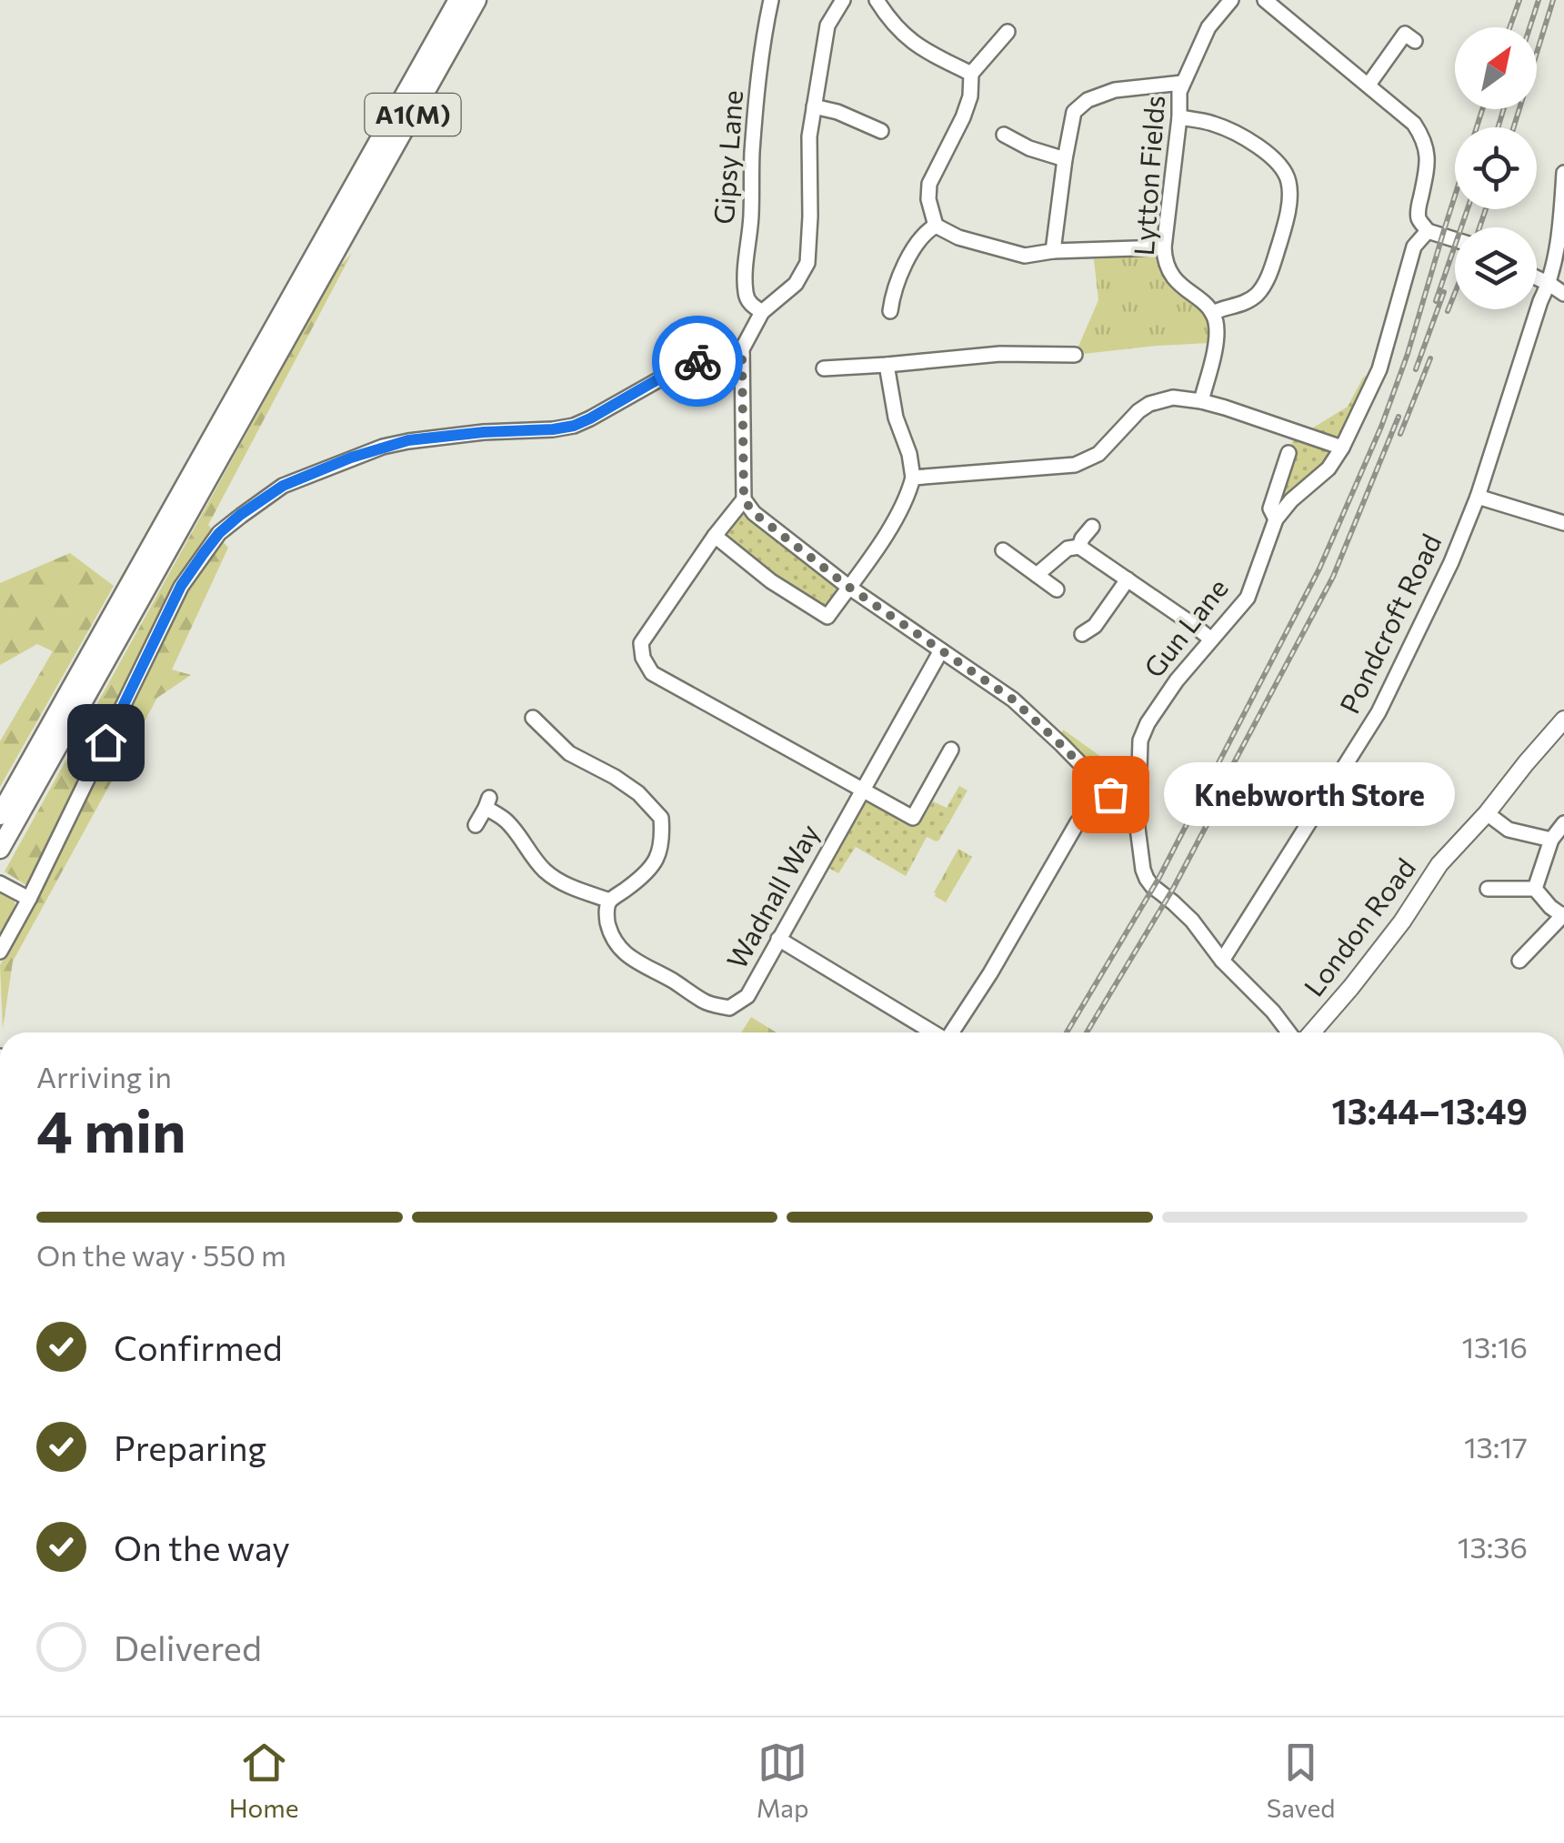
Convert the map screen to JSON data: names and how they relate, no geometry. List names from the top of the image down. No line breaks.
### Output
{"streets":{"highway":["A1(M)"],"main road":["London Road"],"street":["Gipsy Lane","Lytton Fields","Pondcroft Road","Gun Lane","Wadnall Way"]},"crossings":[["Pondcroft Road","Gun Lane"]],"places":["Knebworth Store"],"north":"top right","page":{"bubble":"Knebworth Store","heading":["4 min","Arriving in","13:44–13:49"],"bar":"On the way · 550 m","list":[["Confirmed","13:16"],["Preparing","13:17"],["On the way","13:36"],"Delivered"],"tabs":["Home","Map","Saved"]}}
